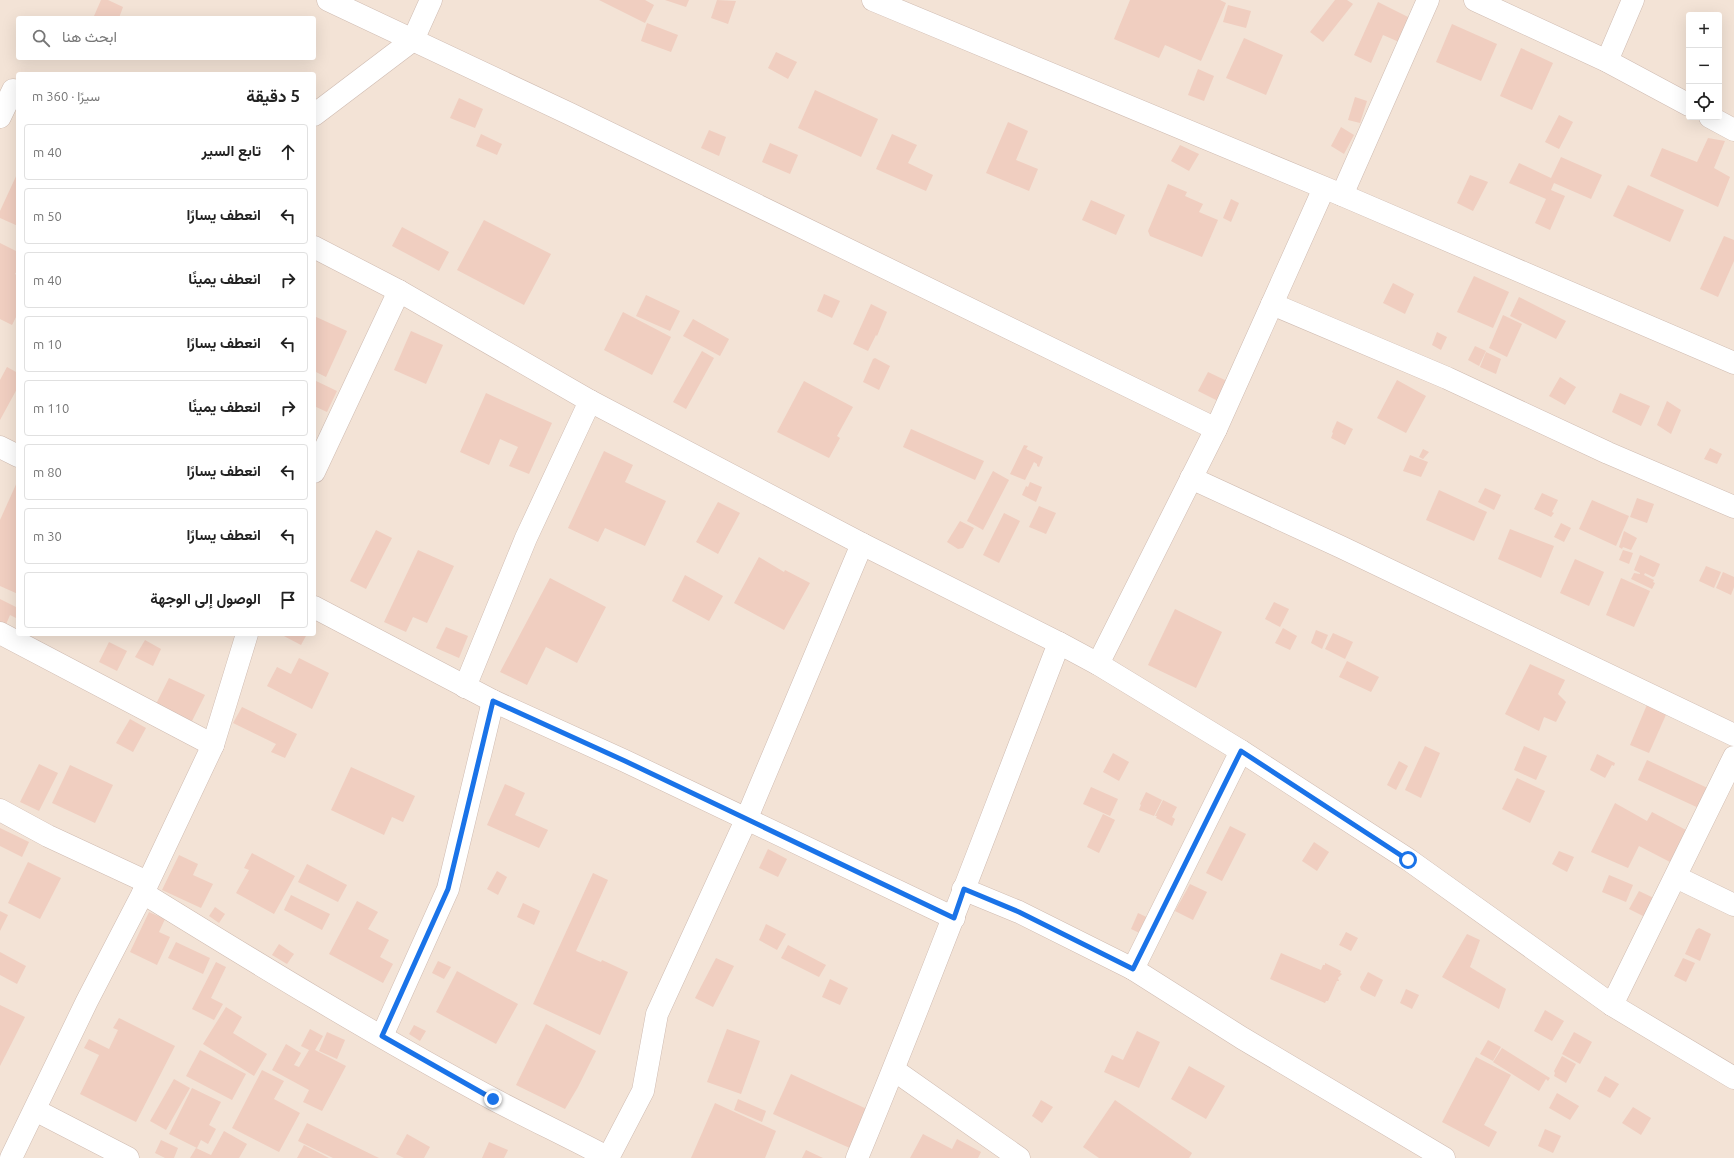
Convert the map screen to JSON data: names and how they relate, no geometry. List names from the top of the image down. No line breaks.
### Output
{"page":{"map_buttons":["+","−"],"search":"ابحث هنا","heading":["5 دقيقة","سيرًا · 360 m"],"list":[["تابع السير","40 m"],["انعطف يسارًا","50 m"],["انعطف يمينًا","40 m"],["انعطف يسارًا","10 m"],["انعطف يمينًا","110 m"],["انعطف يسارًا","80 m"],["انعطف يسارًا","30 m"],"الوصول إلى الوجهة"]}}
